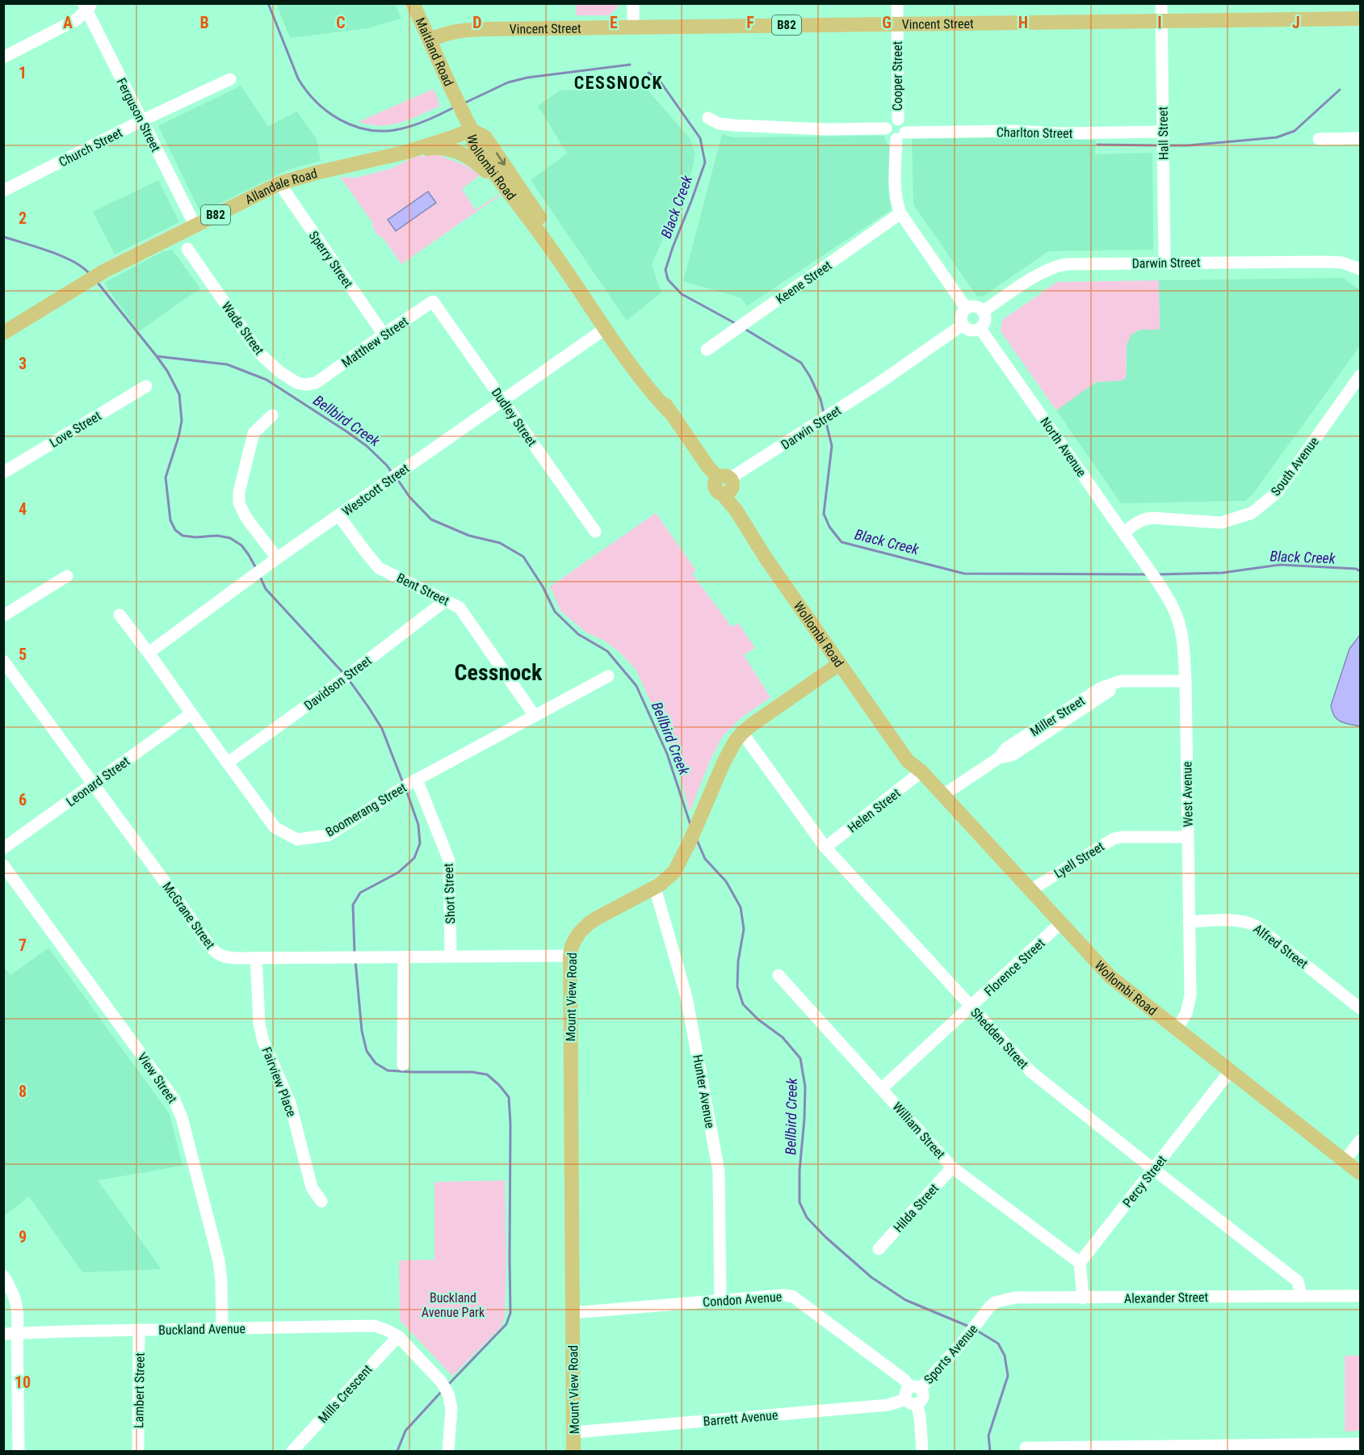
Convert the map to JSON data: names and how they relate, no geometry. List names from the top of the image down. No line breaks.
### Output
{"streets":{"main road":["Vincent Street","B82","Maitland Road","Wollombi Road","Allandale Road","Mount View Road"],"street":["Cooper Street","Ferguson Street","Charlton Street","Hall Street","Church Street","Sperry Street","Darwin Street","Keene Street","Wade Street","Matthew Street","Dudley Street","Love Street","North Avenue","South Avenue","Westcott Street","Bent Street","Davidson Street","Miller Street","Leonard Street","West Avenue","Boomerang Street","Helen Street","Lyell Street","Short Street","McGrane Street","Alfred Street","Florence Street","Shedden Street","View Street","Fairview Place","Hunter Avenue","William Street","Percy Street","Hilda Street","Alexander Street","Condon Avenue","Buckland Avenue","Sports Avenue","Lambert Street","Mills Crescent","Barrett Avenue"]},"crossings":[["Vincent Street","Maitland Road"],["Vincent Street","Cooper Street"],["Vincent Street","Hall Street"],["Maitland Road","Wollombi Road"],["Maitland Road","Allandale Road"],["Cooper Street","Charlton Street"],["Ferguson Street","Church Street"],["Ferguson Street","Allandale Road"],["Charlton Street","Hall Street"],["Hall Street","Darwin Street"],["Wollombi Road","Allandale Road"],["Wollombi Road","Darwin Street"],["Wollombi Road","Westcott Street"],["Wollombi Road","Miller Street"],["Wollombi Road","West Avenue"],["Wollombi Road","Helen Street"],["Wollombi Road","Lyell Street"],["Wollombi Road","Florence Street"],["Wollombi Road","Mount View Road"],["Wollombi Road","Percy Street"],["Allandale Road","Sperry Street"],["Sperry Street","Matthew Street"],["Darwin Street","North Avenue"],["Wade Street","Matthew Street"],["Matthew Street","Dudley Street"],["Dudley Street","Westcott Street"],["North Avenue","South Avenue"],["North Avenue","West Avenue"],["Westcott Street","Bent Street"],["Westcott Street","Boomerang Street"],["Bent Street","Davidson Street"],["Bent Street","Boomerang Street"],["Davidson Street","Boomerang Street"],["Miller Street","West Avenue"],["Leonard Street","Boomerang Street"],["Leonard Street","McGrane Street"],["West Avenue","Lyell Street"],["West Avenue","Alfred Street"],["Boomerang Street","Short Street"],["Helen Street","Shedden Street"],["Short Street","McGrane Street"],["McGrane Street","Mount View Road"],["McGrane Street","Fairview Place"],["Florence Street","Shedden Street"],["Florence Street","William Street"],["Mount View Road","Shedden Street"],["Mount View Road","Hunter Avenue"],["Mount View Road","Condon Avenue"],["Mount View Road","Barrett Avenue"],["Shedden Street","Percy Street"],["Shedden Street","Alexander Street"],["View Street","Buckland Avenue"],["Hunter Avenue","Condon Avenue"],["William Street","Percy Street"],["William Street","Hilda Street"],["Alexander Street","Sports Avenue"],["Condon Avenue","Sports Avenue"],["Condon Avenue","Barrett Avenue"],["Buckland Avenue","Lambert Street"],["Buckland Avenue","Mills Crescent"],["Sports Avenue","Barrett Avenue"]],"districts":["CESSNOCK","Cessnock"],"water":["Black Creek","Bellbird Creek"],"parks":["Buckland Avenue Park"],"grid":{"columns":["A","B","C","D","E","F","G","H","I","J"],"rows":["1","2","3","4","5","6","7","8","9","10"]}}
